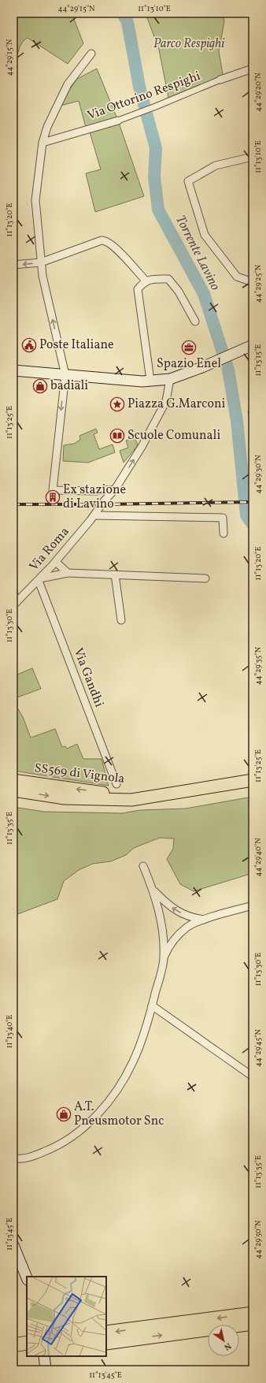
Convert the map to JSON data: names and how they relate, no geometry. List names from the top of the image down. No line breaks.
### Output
{"streets":{"highway":["SS569 di Vignola"],"street":["Via Ottorino Respighi","Via Roma","Via Gandhi"]},"crossings":[["Via Roma","Via Gandhi"]],"one_way":["Via Roma"],"water":["Torrente Lavino"],"parks":["Parco Respighi"],"places":{"public building":["Poste Italiane"],"office":["Spazio Enel"],"shop":["badiali","A.T. Pneusmotor Snc"],"place":["Piazza G.Marconi"],"library":["Scuole Comunali"],"building":["Ex stazione di Lavino"]},"north":"bottom right","coordinates":["44°29'15\"N","11°13'10\"E","44°29'20\"N","11°13'20\"E","44°29'25\"N","11°13'15\"E","11°13'25\"E","44°29'30\"N","11°13'30\"E","44°29'35\"N","11°13'35\"E","44°29'40\"N","11°13'40\"E","44°29'45\"N","11°13'45\"E","44°29'50\"N"]}
